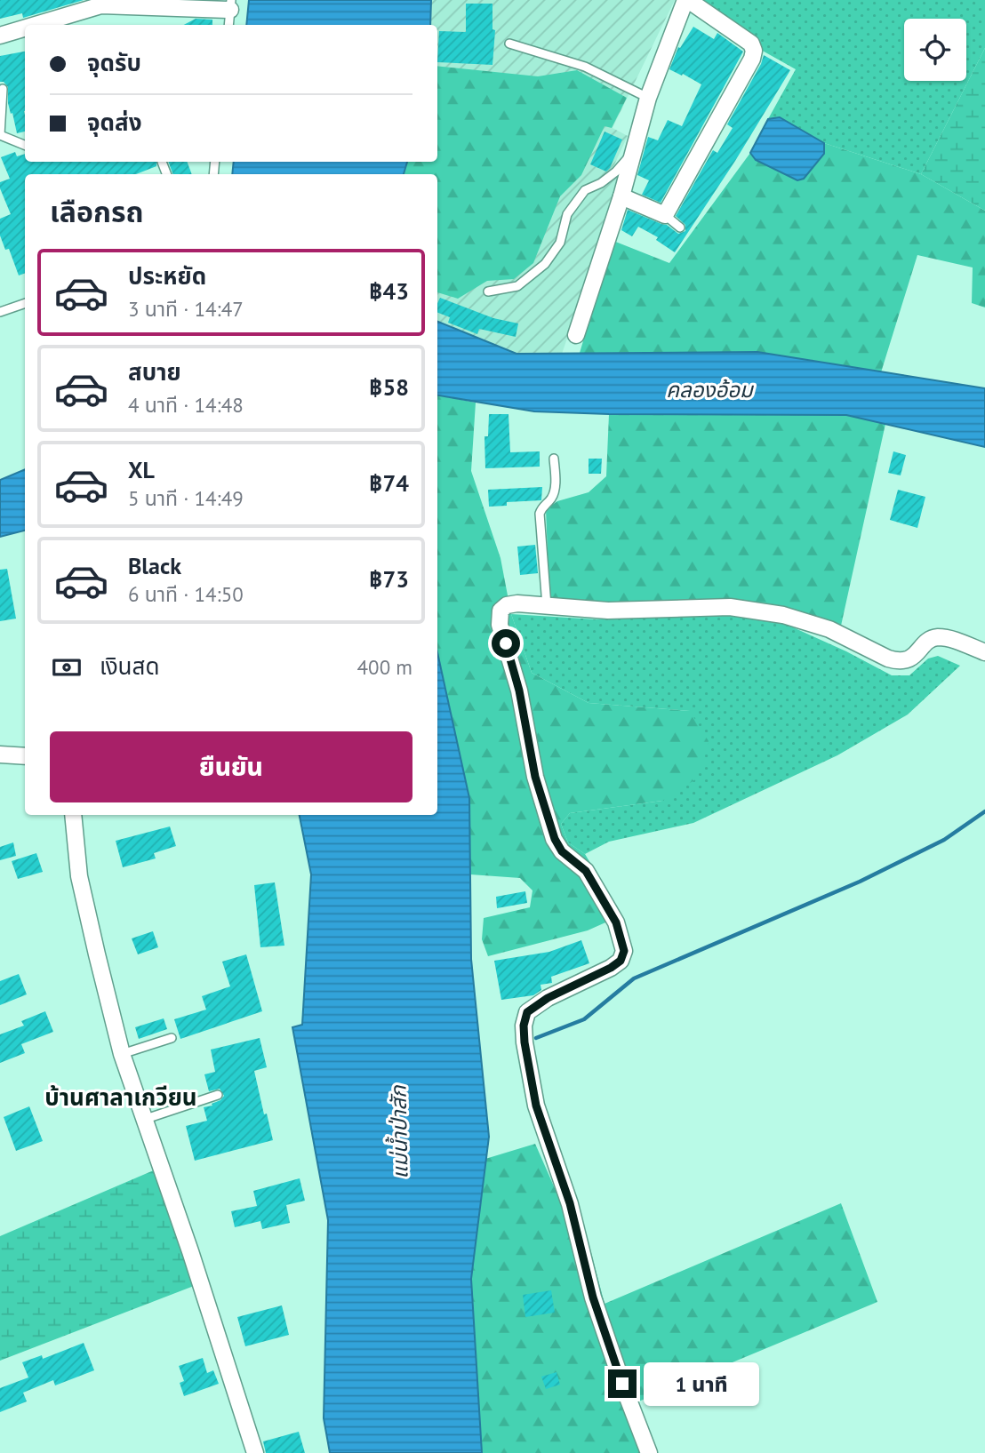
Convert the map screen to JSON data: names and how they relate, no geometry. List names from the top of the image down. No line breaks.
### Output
{"districts":["บ้านศาลาเกวียน"],"water":["คลองอ้อม","แม่น้ำป่าสัก"],"page":{"banner":["จุดรับ","จุดส่ง"],"heading":"เลือกรถ","list":[{"name":"ประหยัด","note":"3 นาที · 14:47","value":"฿43"},{"name":"สบาย","note":"4 นาที · 14:48","value":"฿58"},{"name":"XL","note":"5 นาที · 14:49","value":"฿74"},{"name":"Black","note":"6 นาที · 14:50","value":"฿73"}],"pay":["เงินสด","400 m"],"buttons":"ยืนยัน","bubble":"1 นาที"}}
